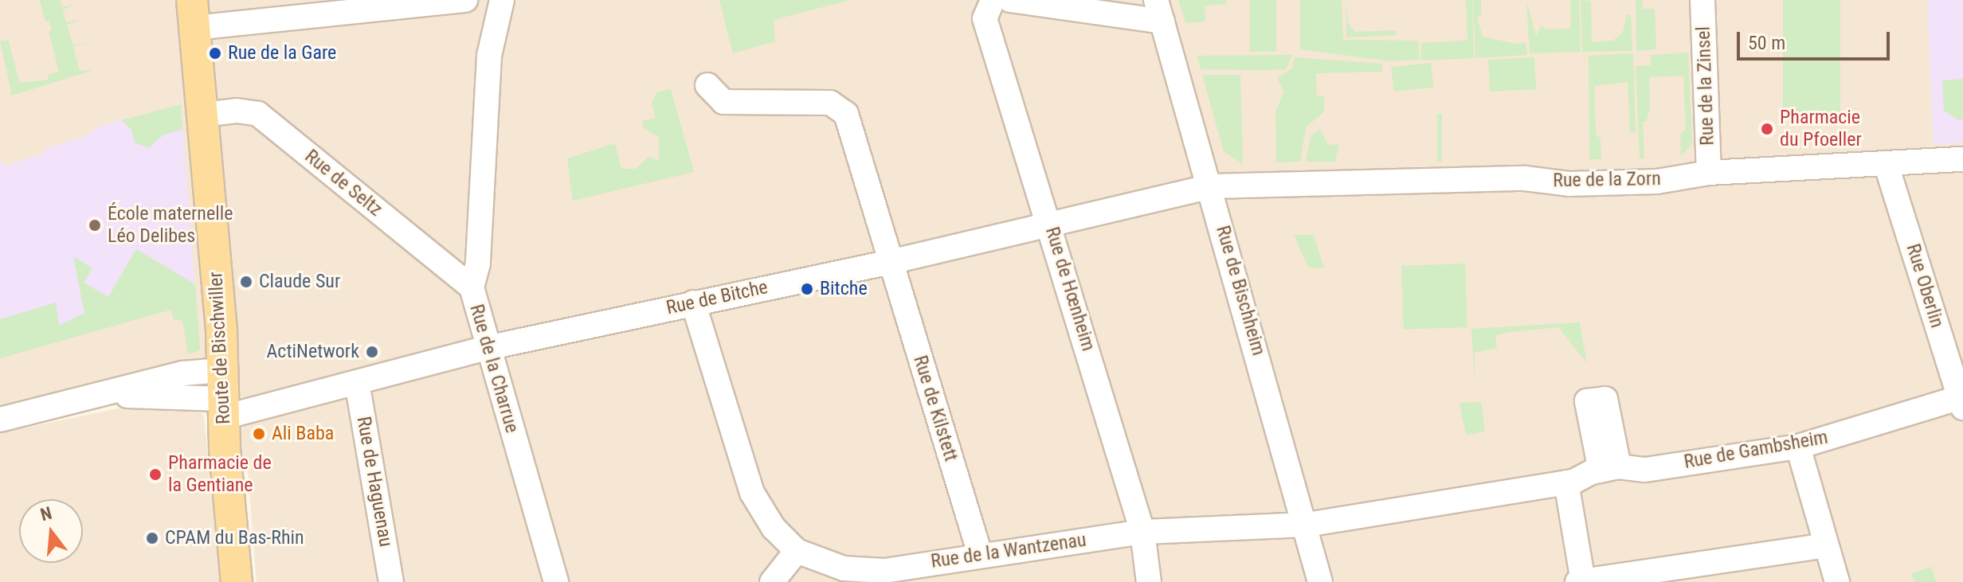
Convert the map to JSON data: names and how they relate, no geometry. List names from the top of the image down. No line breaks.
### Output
{"streets":{"main road":["Route de Bischwiller"],"street":["Rue de la Zinsel","Rue de la Zorn","Rue de Seltz","Rue Oberlin","Rue de Hœnheim","Rue de Bischheim","Rue de Bitche","Rue de la Charrue","Rue de Kilstett","Rue de Gambsheim","Rue de Haguenau","Rue de la Wantzenau"]},"crossings":[["Rue de la Zinsel","Rue de la Zorn"],["Rue de la Zorn","Rue Oberlin"],["Rue de la Zorn","Rue de Bischheim"],["Rue de la Zorn","Rue de Bitche"],["Rue de Seltz","Route de Bischwiller"],["Rue de Seltz","Rue de la Charrue"],["Rue Oberlin","Rue de Gambsheim"],["Rue de Hœnheim","Rue de Bitche"],["Rue de Hœnheim","Rue de la Wantzenau"],["Rue de Bischheim","Rue de Bitche"],["Rue de Bischheim","Rue de Gambsheim"],["Rue de Bischheim","Rue de la Wantzenau"],["Rue de Bitche","Route de Bischwiller"],["Rue de Bitche","Rue de la Charrue"],["Rue de Bitche","Rue de Kilstett"],["Rue de Bitche","Rue de Haguenau"],["Rue de Bitche","Rue de la Wantzenau"],["Rue de Kilstett","Rue de la Wantzenau"],["Rue de Gambsheim","Rue de la Wantzenau"]],"places":["Rue de la Gare","Pharmacie du Pfoeller","École maternelle Léo Delibes","Claude Sur","Bitche","ActiNetwork","Ali Baba","Pharmacie de la Gentiane","CPAM du Bas-Rhin"],"scale_bar":"50 m","north":"top"}
